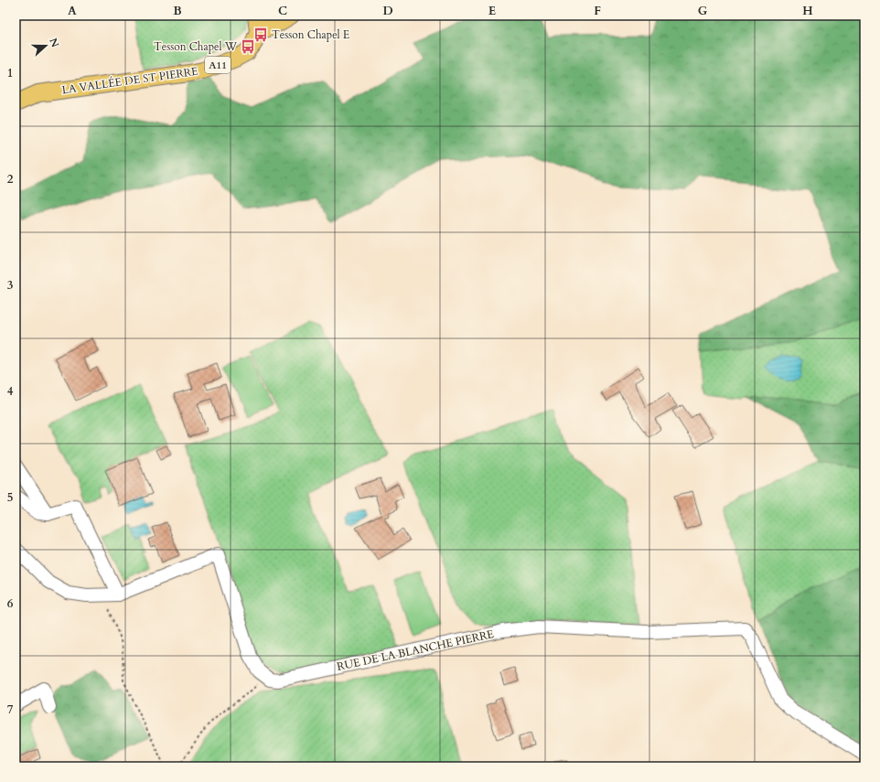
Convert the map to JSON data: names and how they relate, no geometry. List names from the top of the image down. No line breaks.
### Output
{"streets":{"main road":["A11","LA VALLÉE DE ST PIERRE"],"street":["RUE DE LA BLANCHE PIERRE"]},"places":{"bus stop":["Tesson Chapel E","Tesson Chapel W"]},"north":"right","grid":{"columns":["A","B","C","D","E","F","G","H"],"rows":["1","2","3","4","5","6","7"]}}
